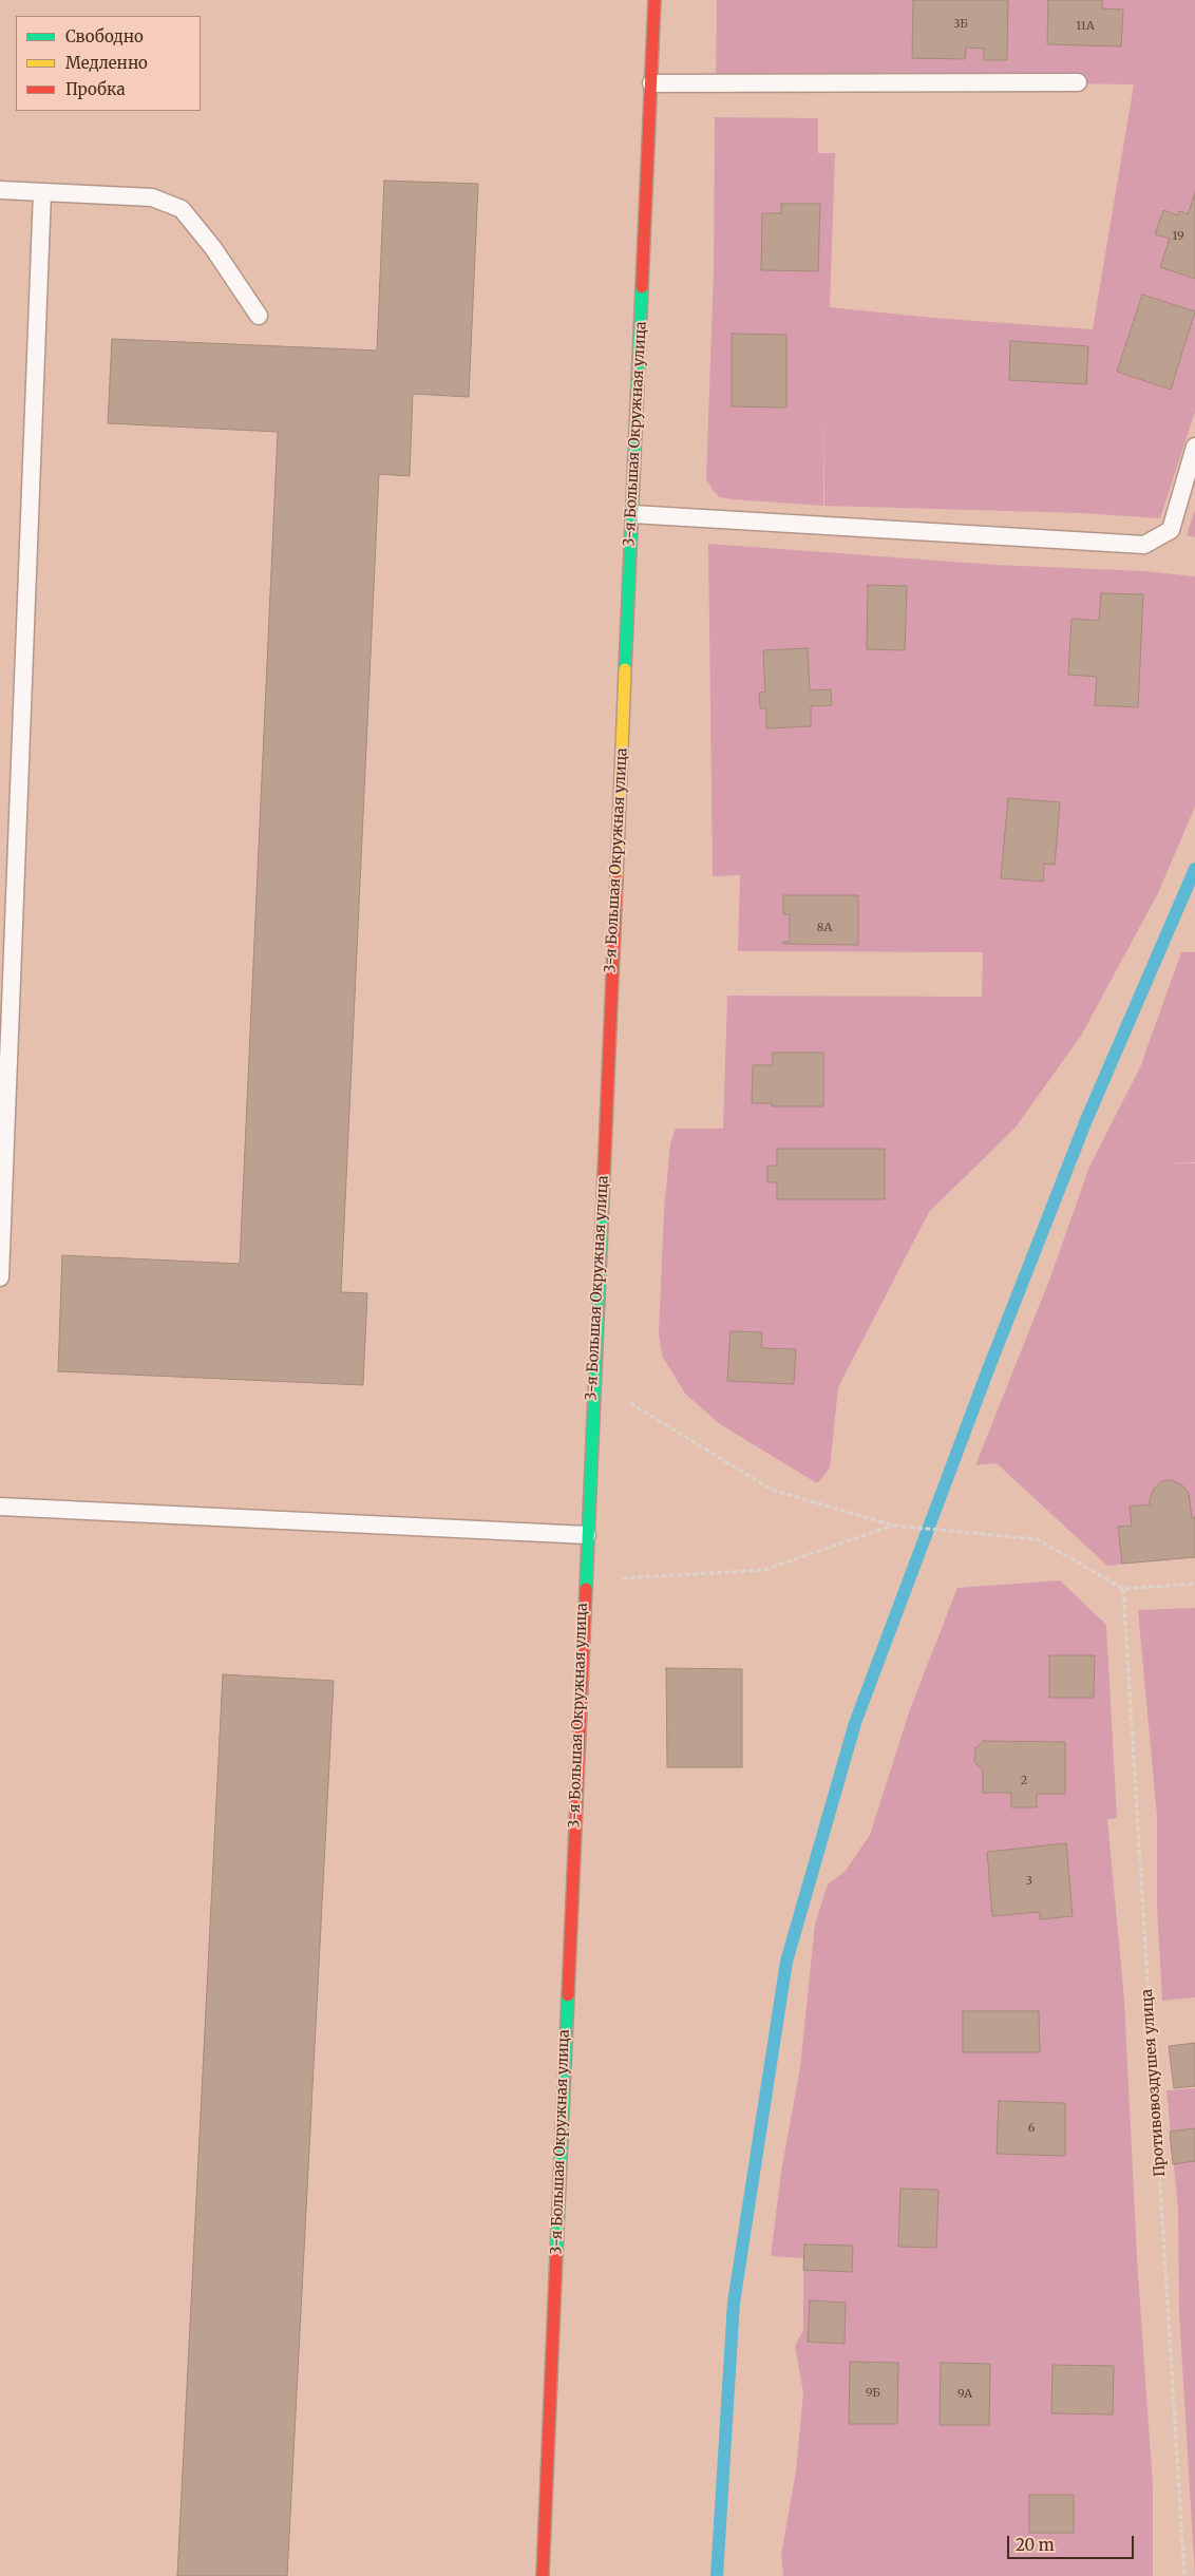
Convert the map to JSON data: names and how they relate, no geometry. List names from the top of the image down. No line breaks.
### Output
{"streets":{"street":["3-я Большая Окружная улица"],"path":["Противовоздушея улица"]},"house_numbers":["3Б","11А","19","8А","2","3","6","9Б","9А"],"legend":["Свободно","Медленно","Пробка"],"scale_bar":"20 m"}
